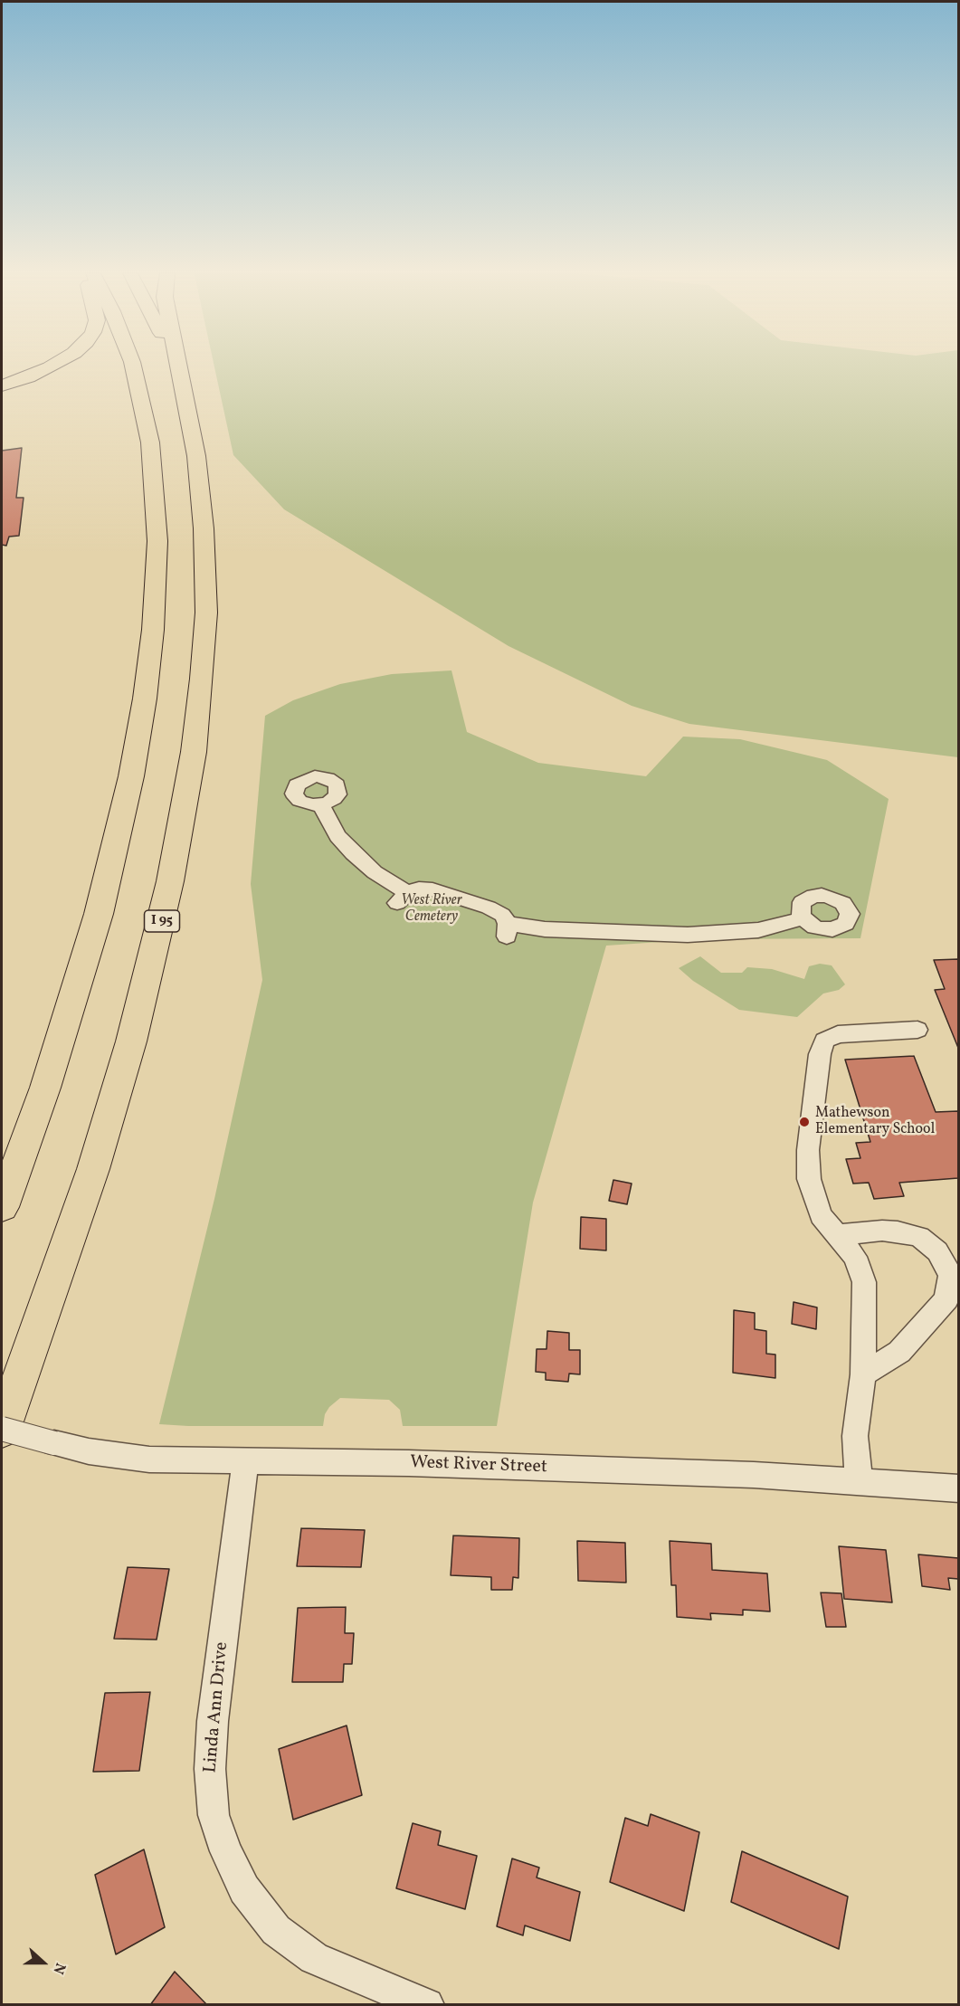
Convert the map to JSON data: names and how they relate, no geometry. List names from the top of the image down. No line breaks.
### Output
{"streets":{"highway":["I 95"],"street":["West River Street","Linda Ann Drive"]},"crossings":[["I 95","West River Street"],["West River Street","Linda Ann Drive"]],"parks":["West River Cemetery"],"places":["Mathewson Elementary School"],"north":"right"}
